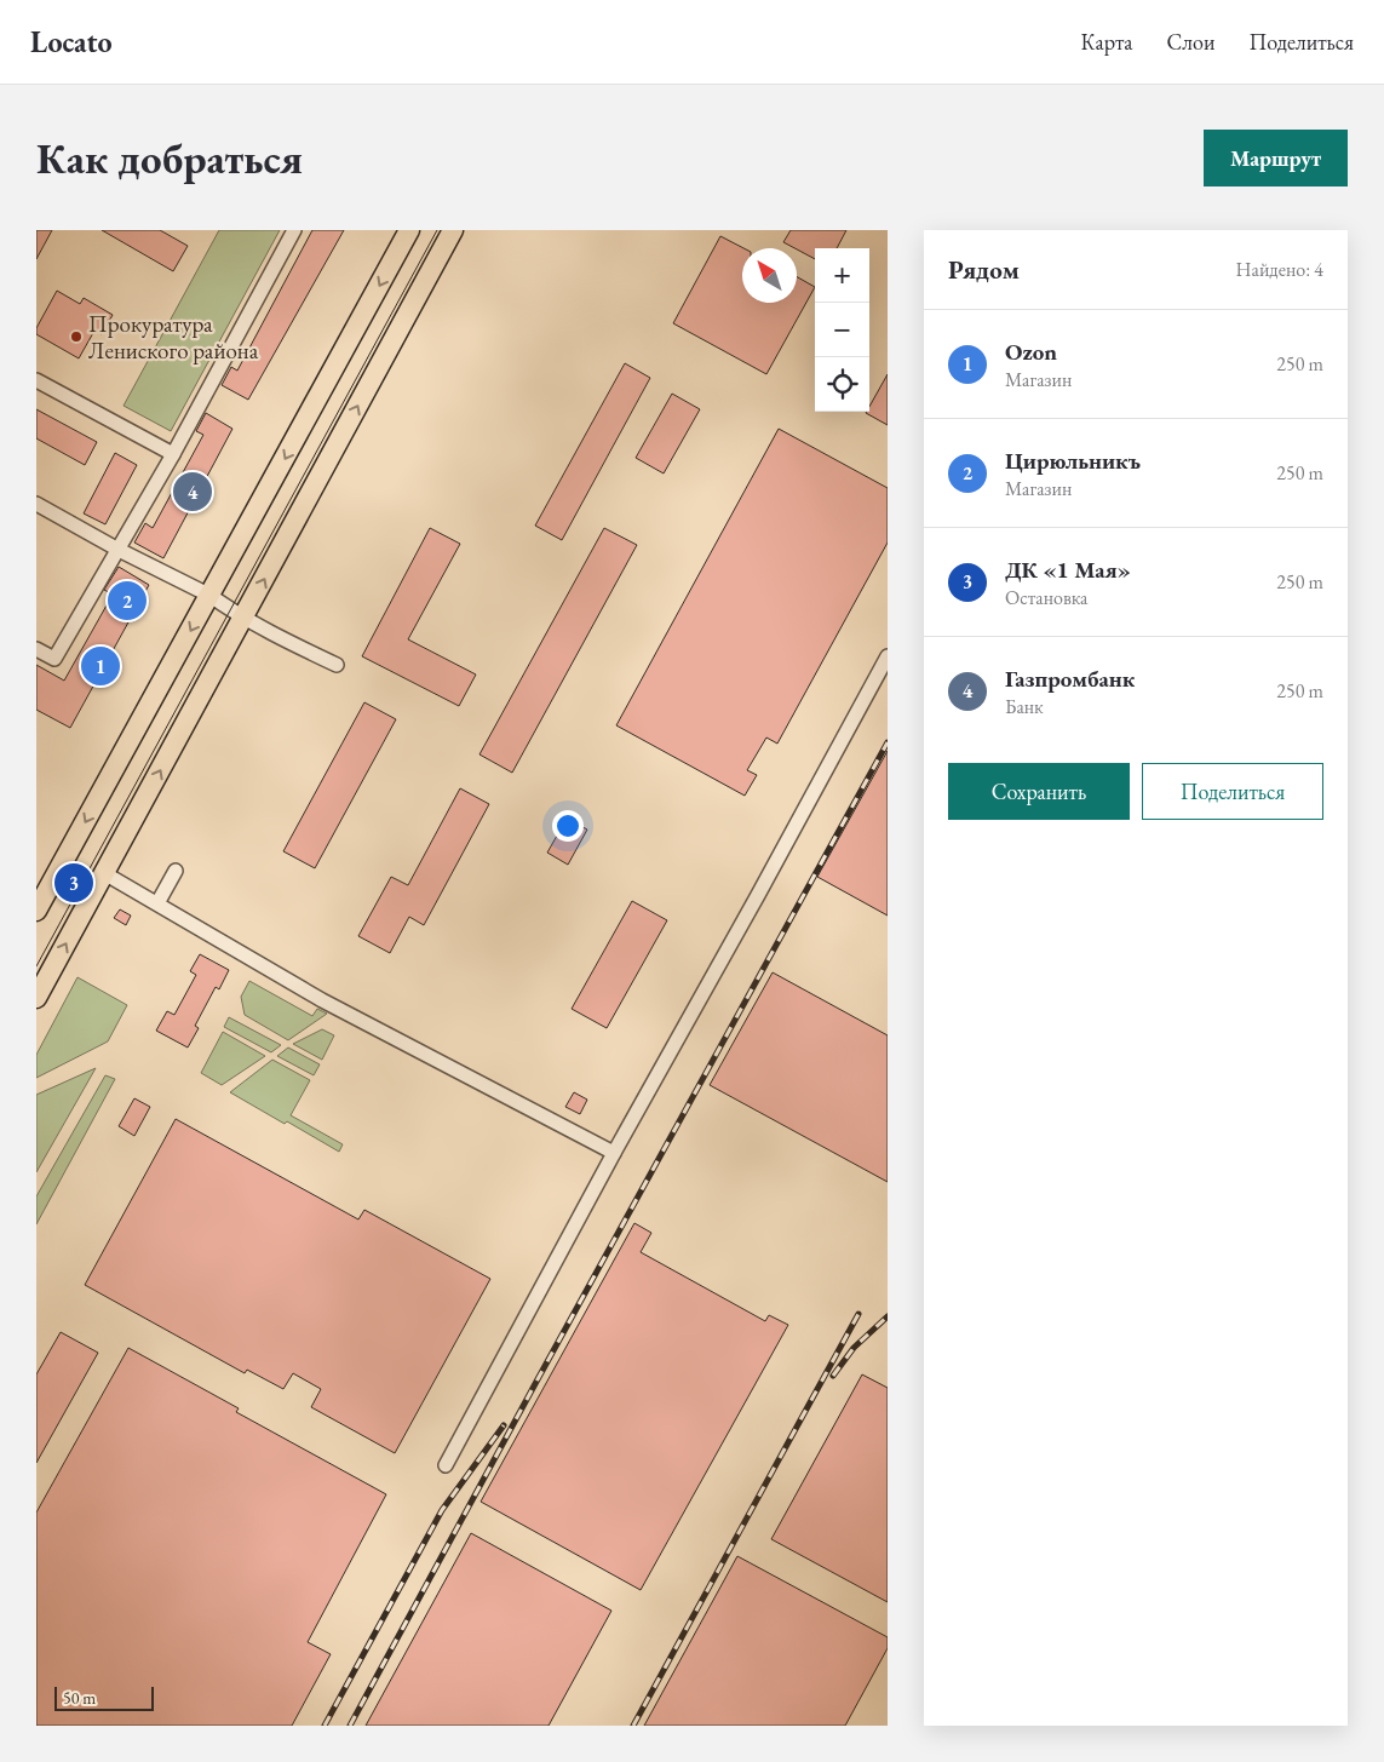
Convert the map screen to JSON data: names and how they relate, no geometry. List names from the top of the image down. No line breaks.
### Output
{"places":["Прокуратура Лениского района"],"scale_bar":"50 m","north":"top left","page":{"header":"Locato","nav":["Карта","Слои","Поделиться"],"buttons":["Маршрут",["Сохранить","Поделиться"]],"title":"Как добраться","heading":["Рядом","Найдено: 4"],"map_buttons":["+","−"],"list":[{"mark":"1","name":"Ozon","note":"Магазин","value":"250 m"},{"mark":"2","name":"Цирюльникъ","note":"Магазин","value":"250 m"},{"mark":"3","name":"ДК «1 Мая»","note":"Остановка","value":"250 m"},{"mark":"4","name":"Газпромбанк","note":"Банк","value":"250 m"}],"pins":["4","2","1","3"],"scale":"50 m"}}
